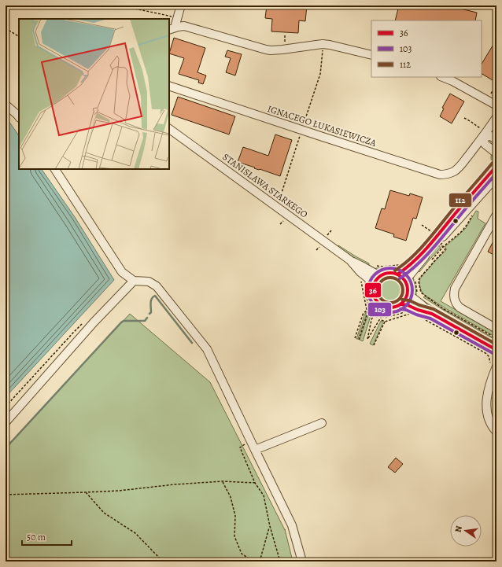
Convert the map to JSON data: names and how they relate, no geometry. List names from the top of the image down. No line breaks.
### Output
{"streets":{"street":["IGNACEGO ŁUKASIEWICZA","STANISŁAWA STARKEGO"]},"lines":["transit line 112","transit line 36","transit line 103"],"legend":["36","103","112"],"scale_bar":"50 m","north":"left"}
